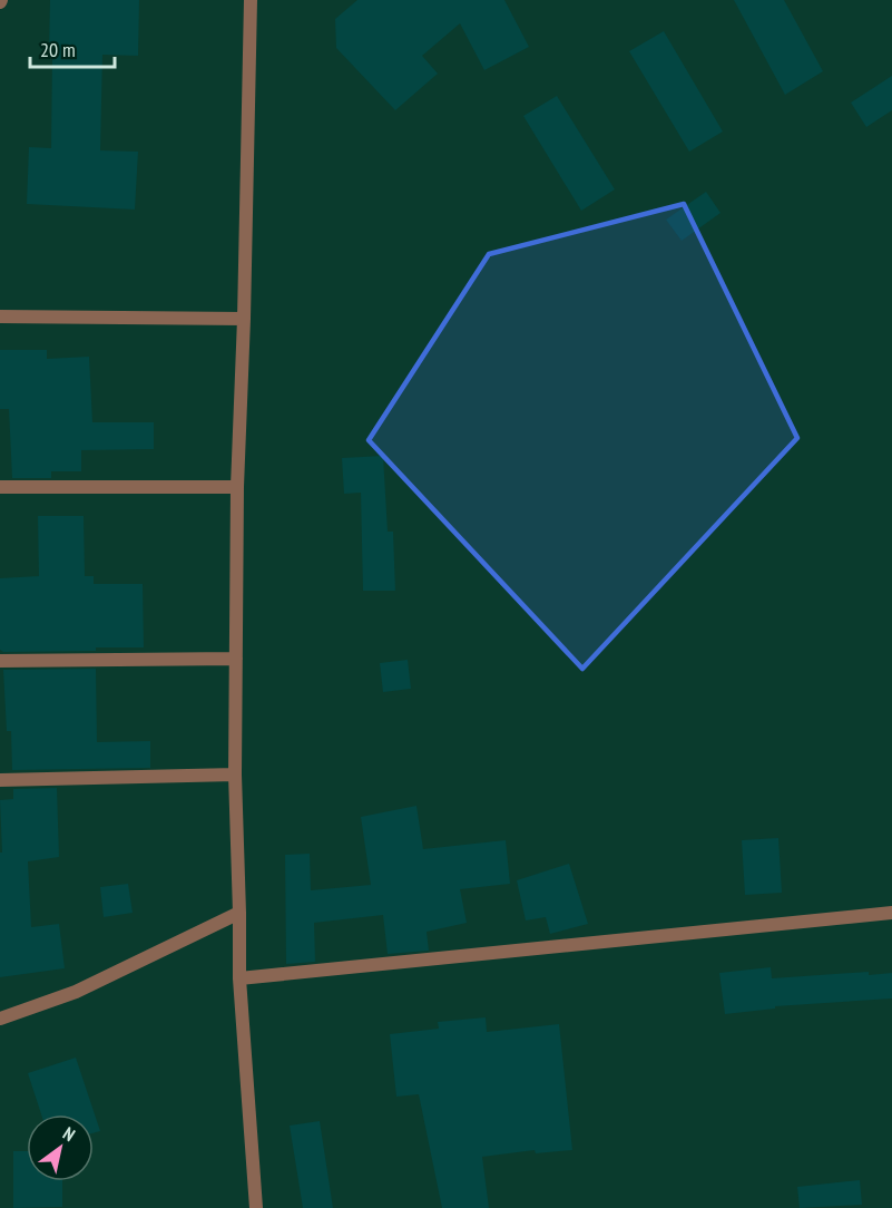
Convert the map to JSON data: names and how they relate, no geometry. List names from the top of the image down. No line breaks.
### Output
{"scale_bar":"20 m","north":"top right"}
